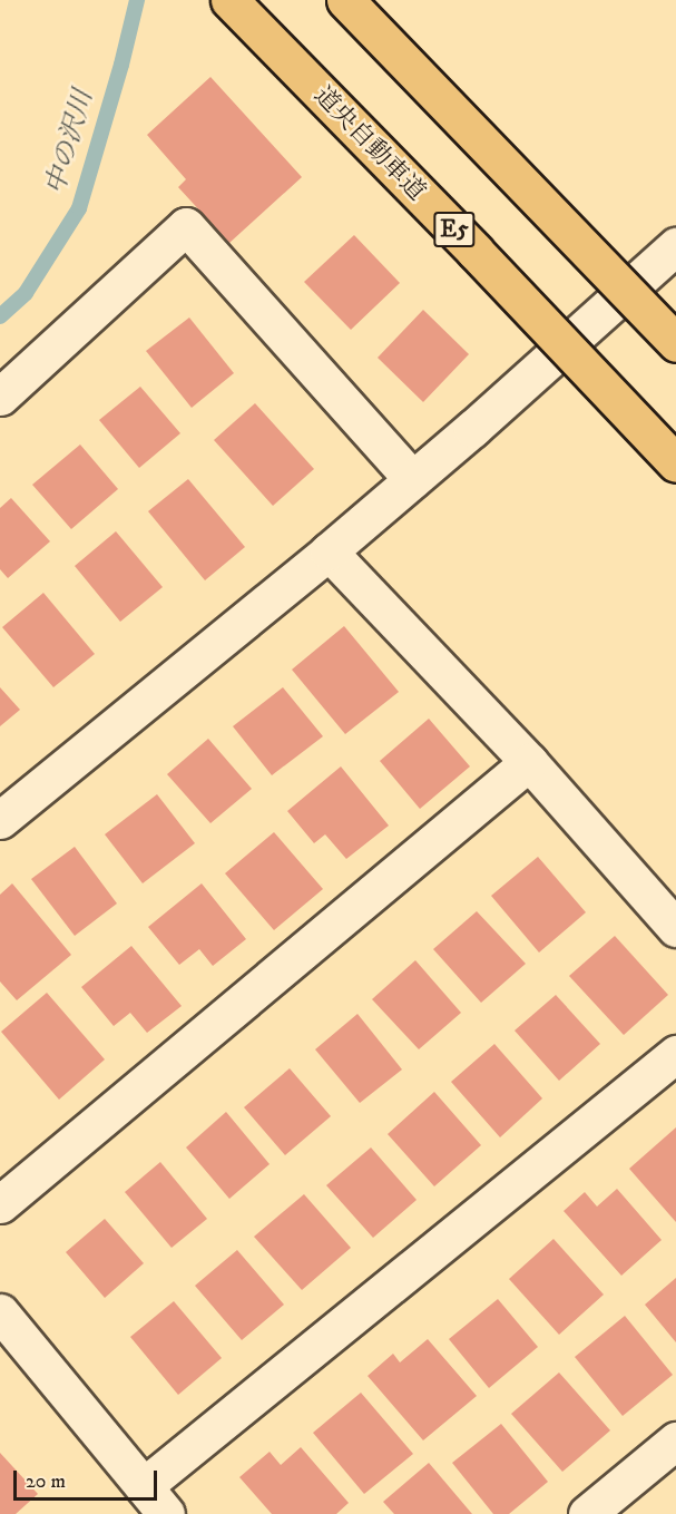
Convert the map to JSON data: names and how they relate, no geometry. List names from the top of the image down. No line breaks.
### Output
{"streets":{"highway":["道央自動車道","E5"]},"water":["中の沢川"],"scale_bar":"20 m"}
